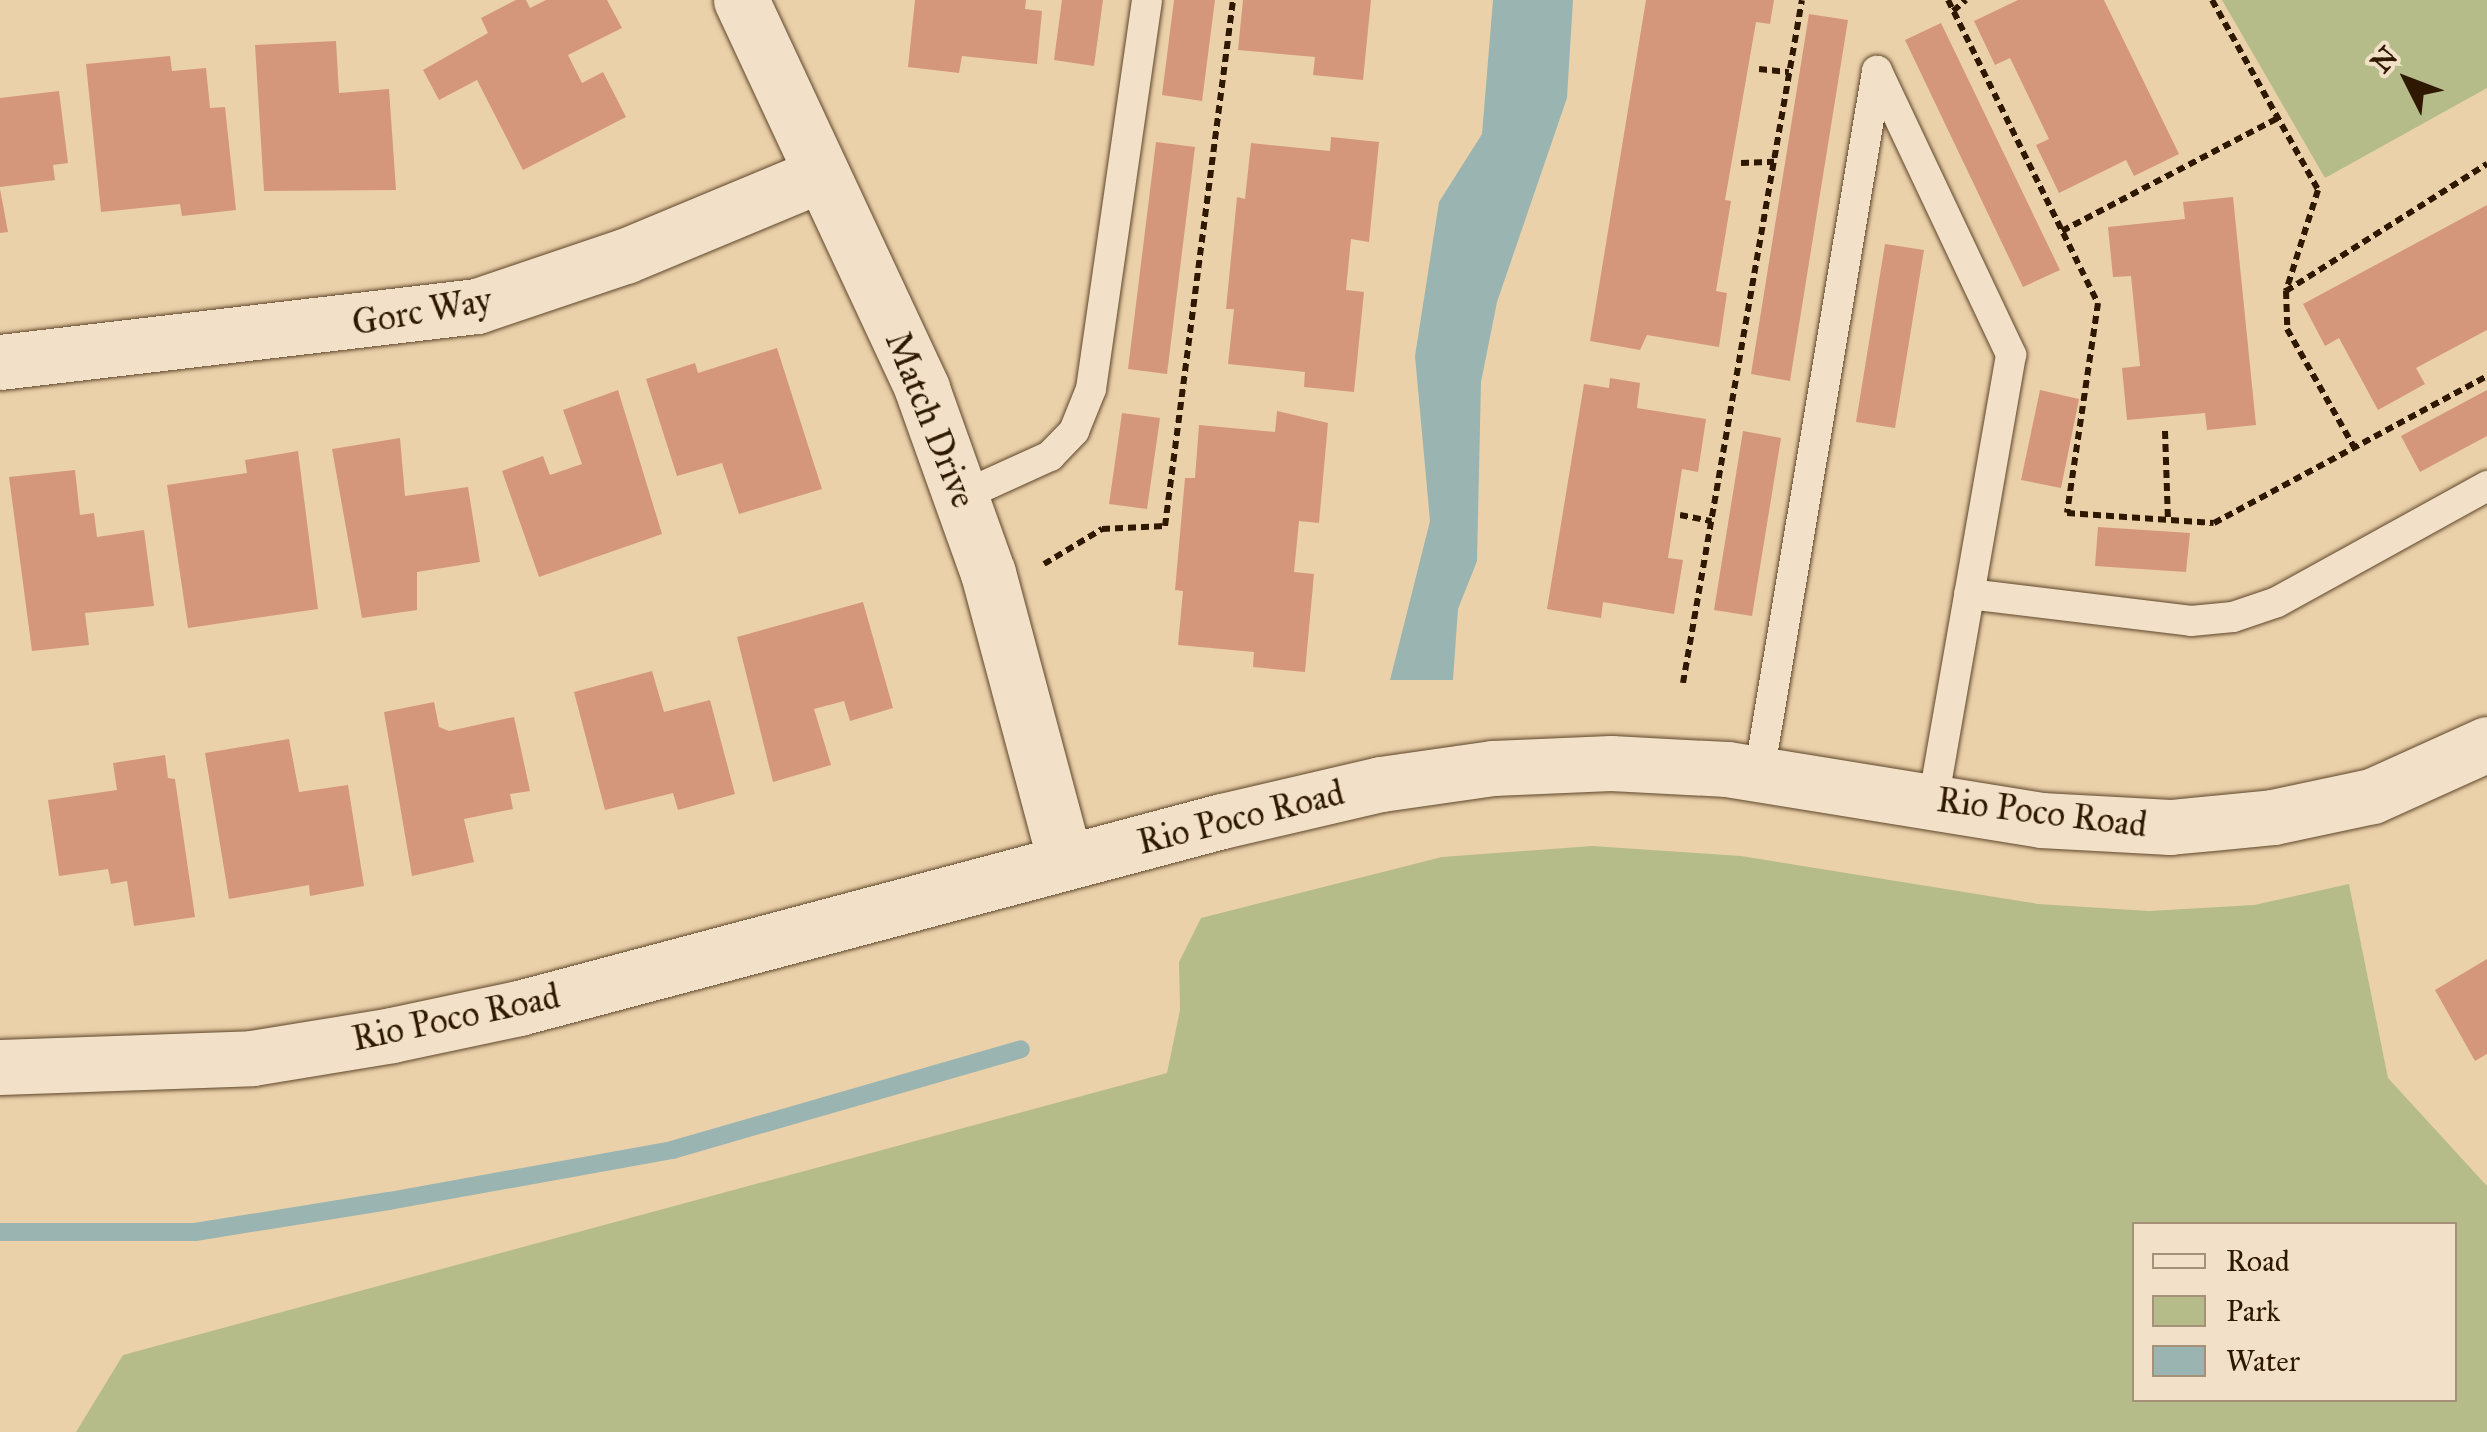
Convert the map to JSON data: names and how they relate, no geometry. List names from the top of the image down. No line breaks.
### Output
{"streets":{"street":["Gorc Way","Match Drive","Rio Poco Road"]},"crossings":[["Gorc Way","Match Drive"],["Match Drive","Rio Poco Road"]],"legend":["Road","Park","Water"],"north":"top left"}
